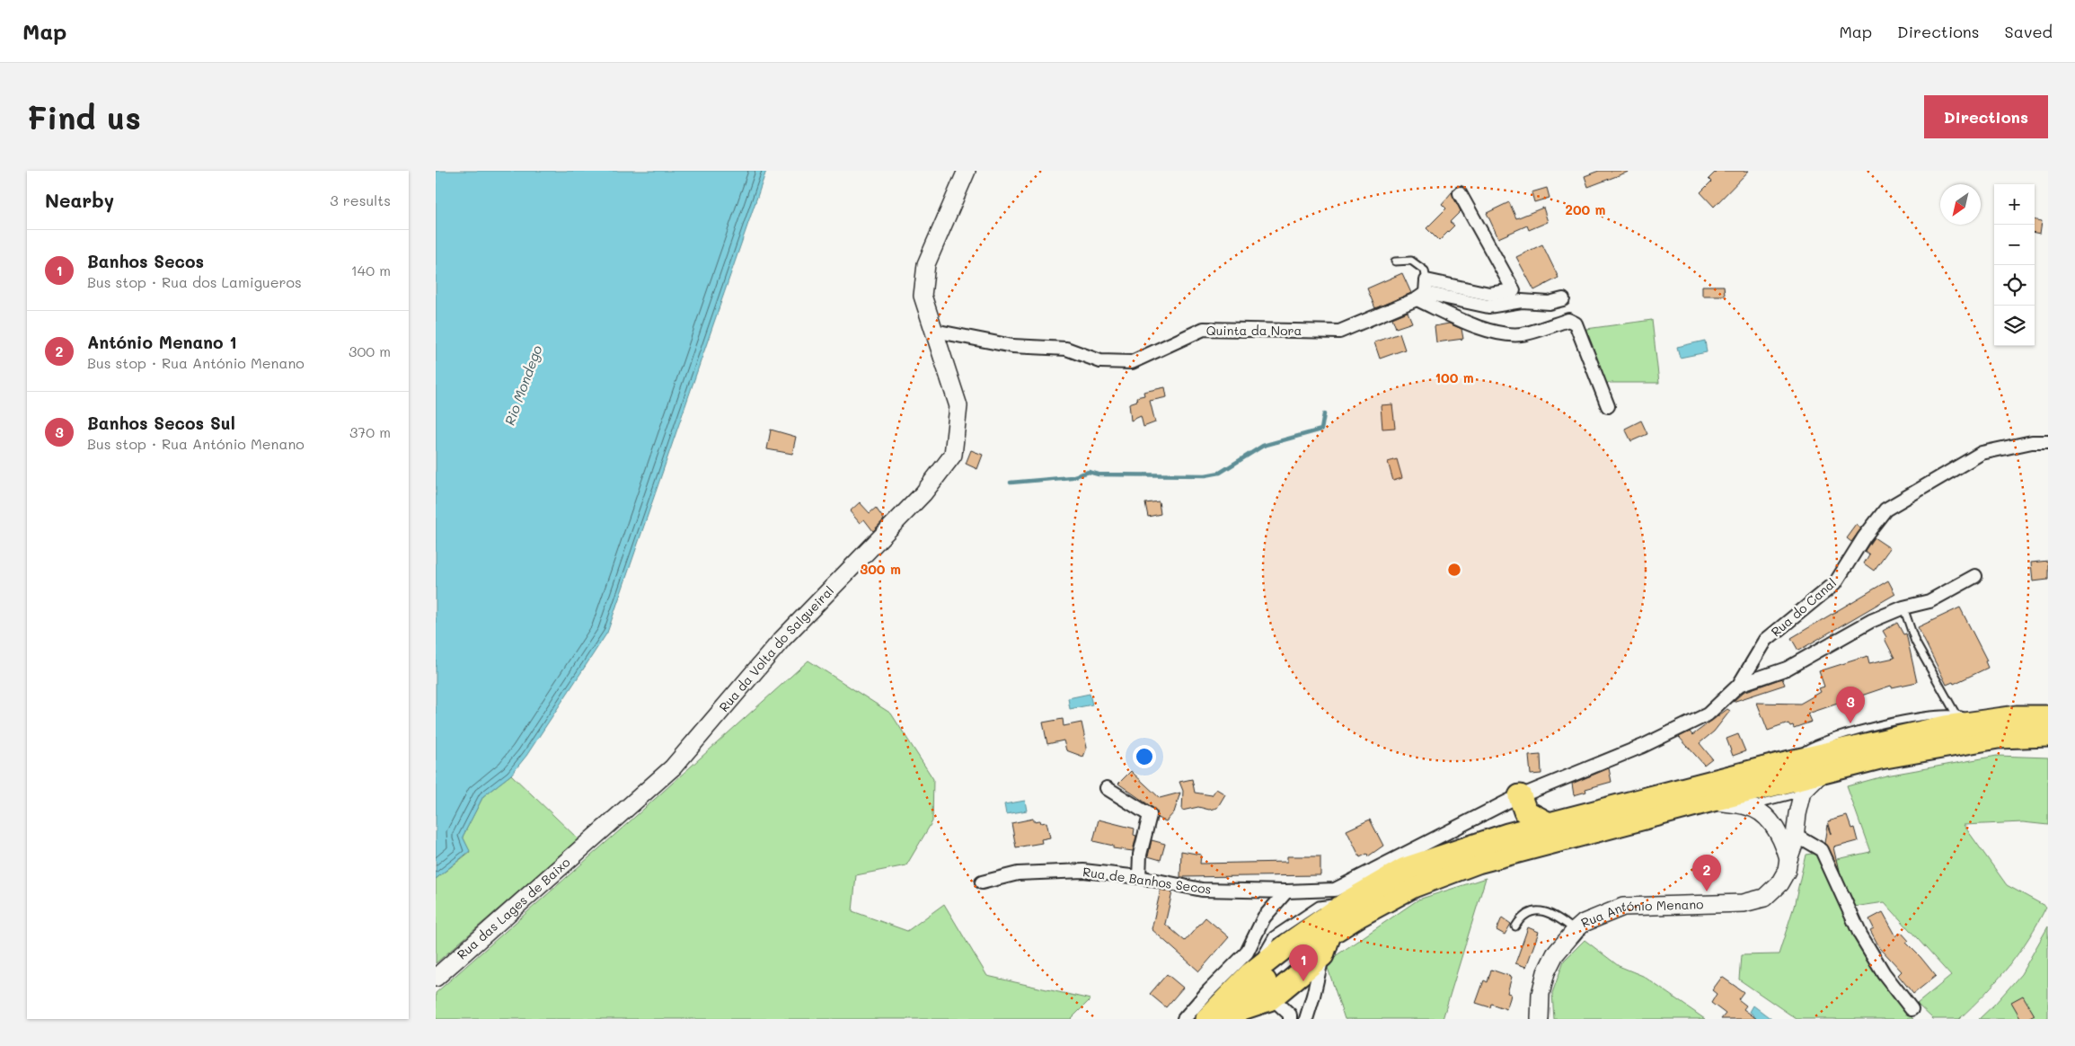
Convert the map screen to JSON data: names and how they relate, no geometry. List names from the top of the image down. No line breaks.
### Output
{"streets":{"main road":["Rua da Volta do Salgueiral","Rua das Lages de Baixo","Rua António Menano"],"street":["Quinta da Nora","Rua do Canal","Rua de Banhos Secos"]},"crossings":[["Quinta da Nora","Rua da Volta do Salgueiral"],["Rua do Canal","Rua de Banhos Secos"],["Rua da Volta do Salgueiral","Rua das Lages de Baixo"]],"water":["Rio Mondego"],"north":"bottom left","page":{"header":"Map","nav":["Map","Directions","Saved"],"buttons":"Directions","title":"Find us","heading":["Nearby","3 results"],"map_buttons":["+","−"],"list":[{"mark":"1","name":"Banhos Secos","note":"Bus stop · Rua dos Lamigueros","value":"140 m"},{"mark":"2","name":"António Menano 1","note":"Bus stop · Rua António Menano","value":"300 m"},{"mark":"3","name":"Banhos Secos Sul","note":"Bus stop · Rua António Menano","value":"370 m"}],"pins":["3","2","1"]},"rings":["200 m","100 m","300 m"]}
